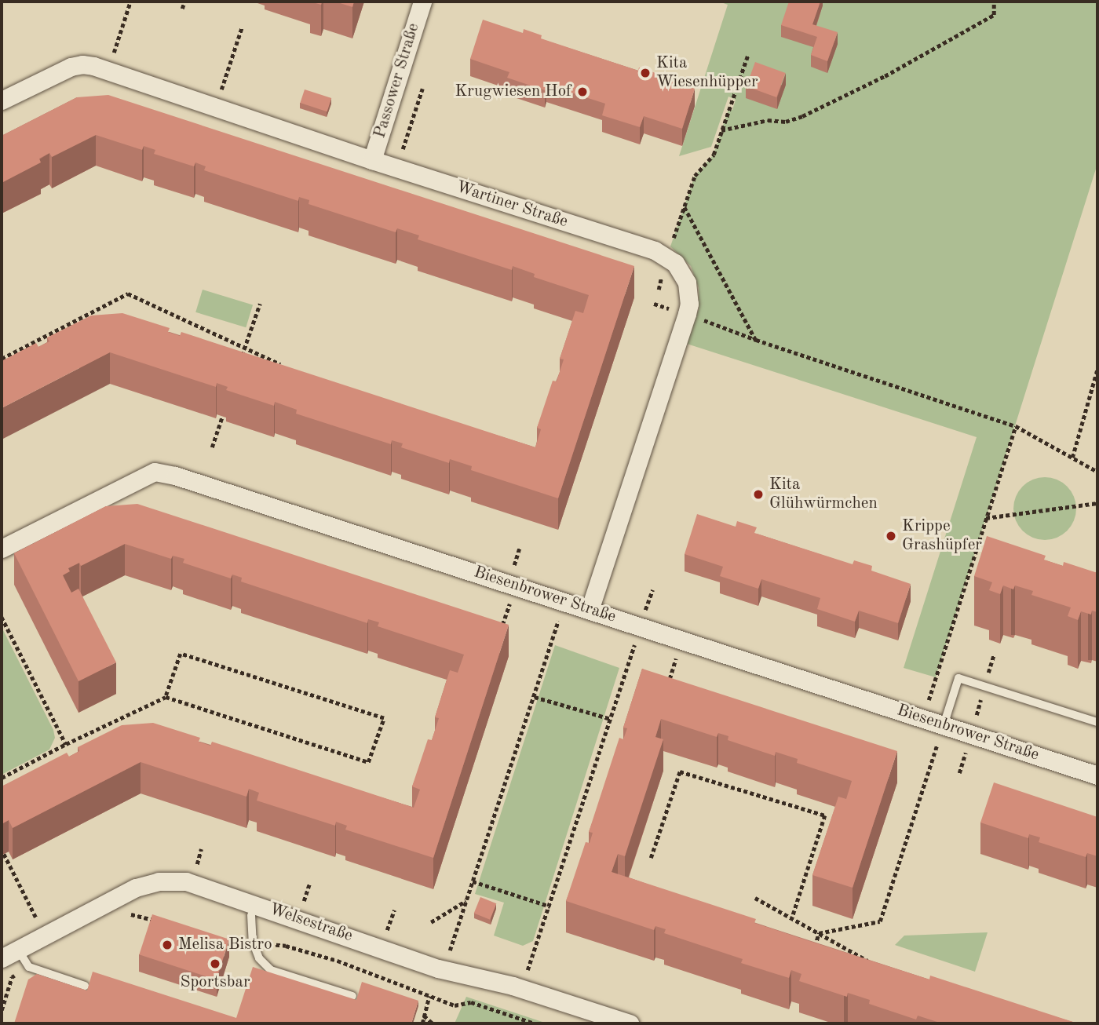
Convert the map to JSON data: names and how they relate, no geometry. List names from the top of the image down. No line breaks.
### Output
{"streets":{"street":["Passower Straße","Wartiner Straße","Biesenbrower Straße","Welsestraße"]},"crossings":[["Passower Straße","Wartiner Straße"],["Wartiner Straße","Biesenbrower Straße"]],"places":["Kita Wiesenhüpper","Krugwiesen Hof","Kita Glühwürmchen","Krippe Grashüpfer","Melisa Bistro","Sportsbar"]}
